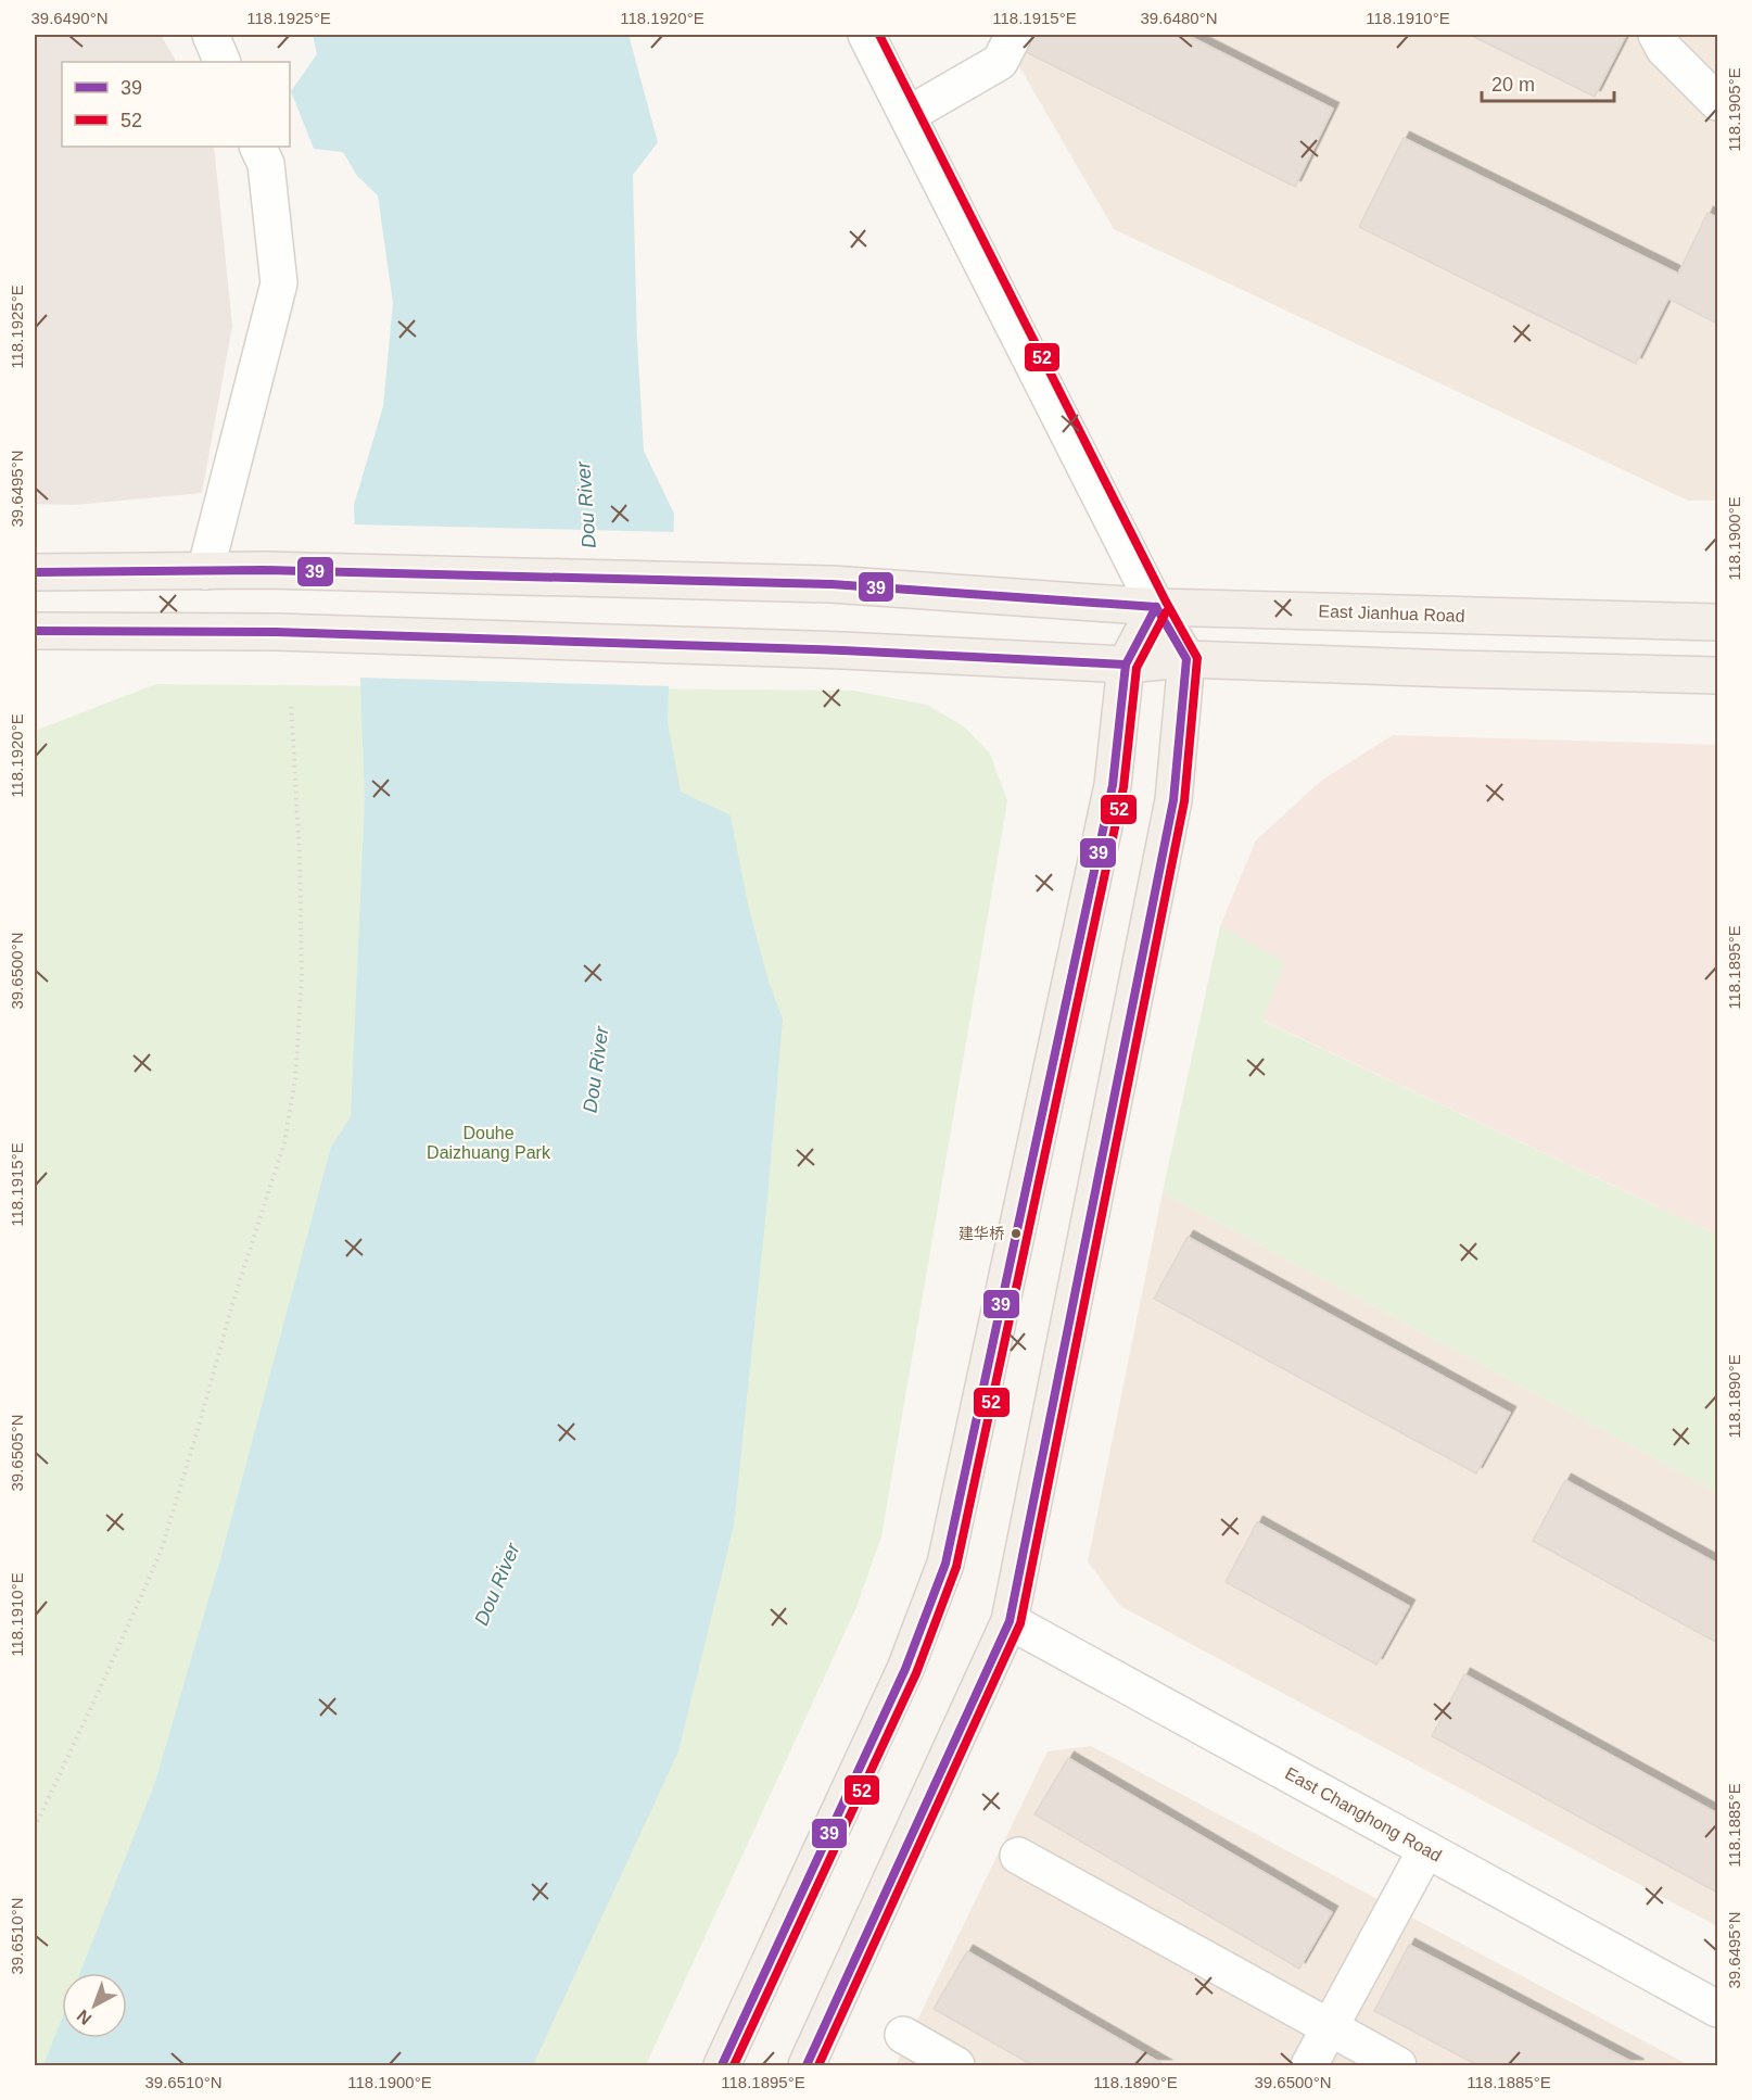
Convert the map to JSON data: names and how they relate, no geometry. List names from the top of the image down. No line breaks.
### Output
{"streets":{"main road":["East Jianhua Road"],"street":["East Changhong Road"]},"water":["Dou River"],"parks":["Douhe Daizhuang Park"],"places":["建华桥"],"lines":["transit line 52","transit line 39"],"legend":["39","52"],"scale_bar":"20 m","north":"bottom left","coordinates":["39.6490°N","118.1925°E","118.1920°E","118.1915°E","39.6480°N","118.1910°E","118.1905°E","39.6495°N","118.1900°E","118.1895°E","39.6500°N","118.1890°E","39.6505°N","118.1885°E","39.6510°N"]}
